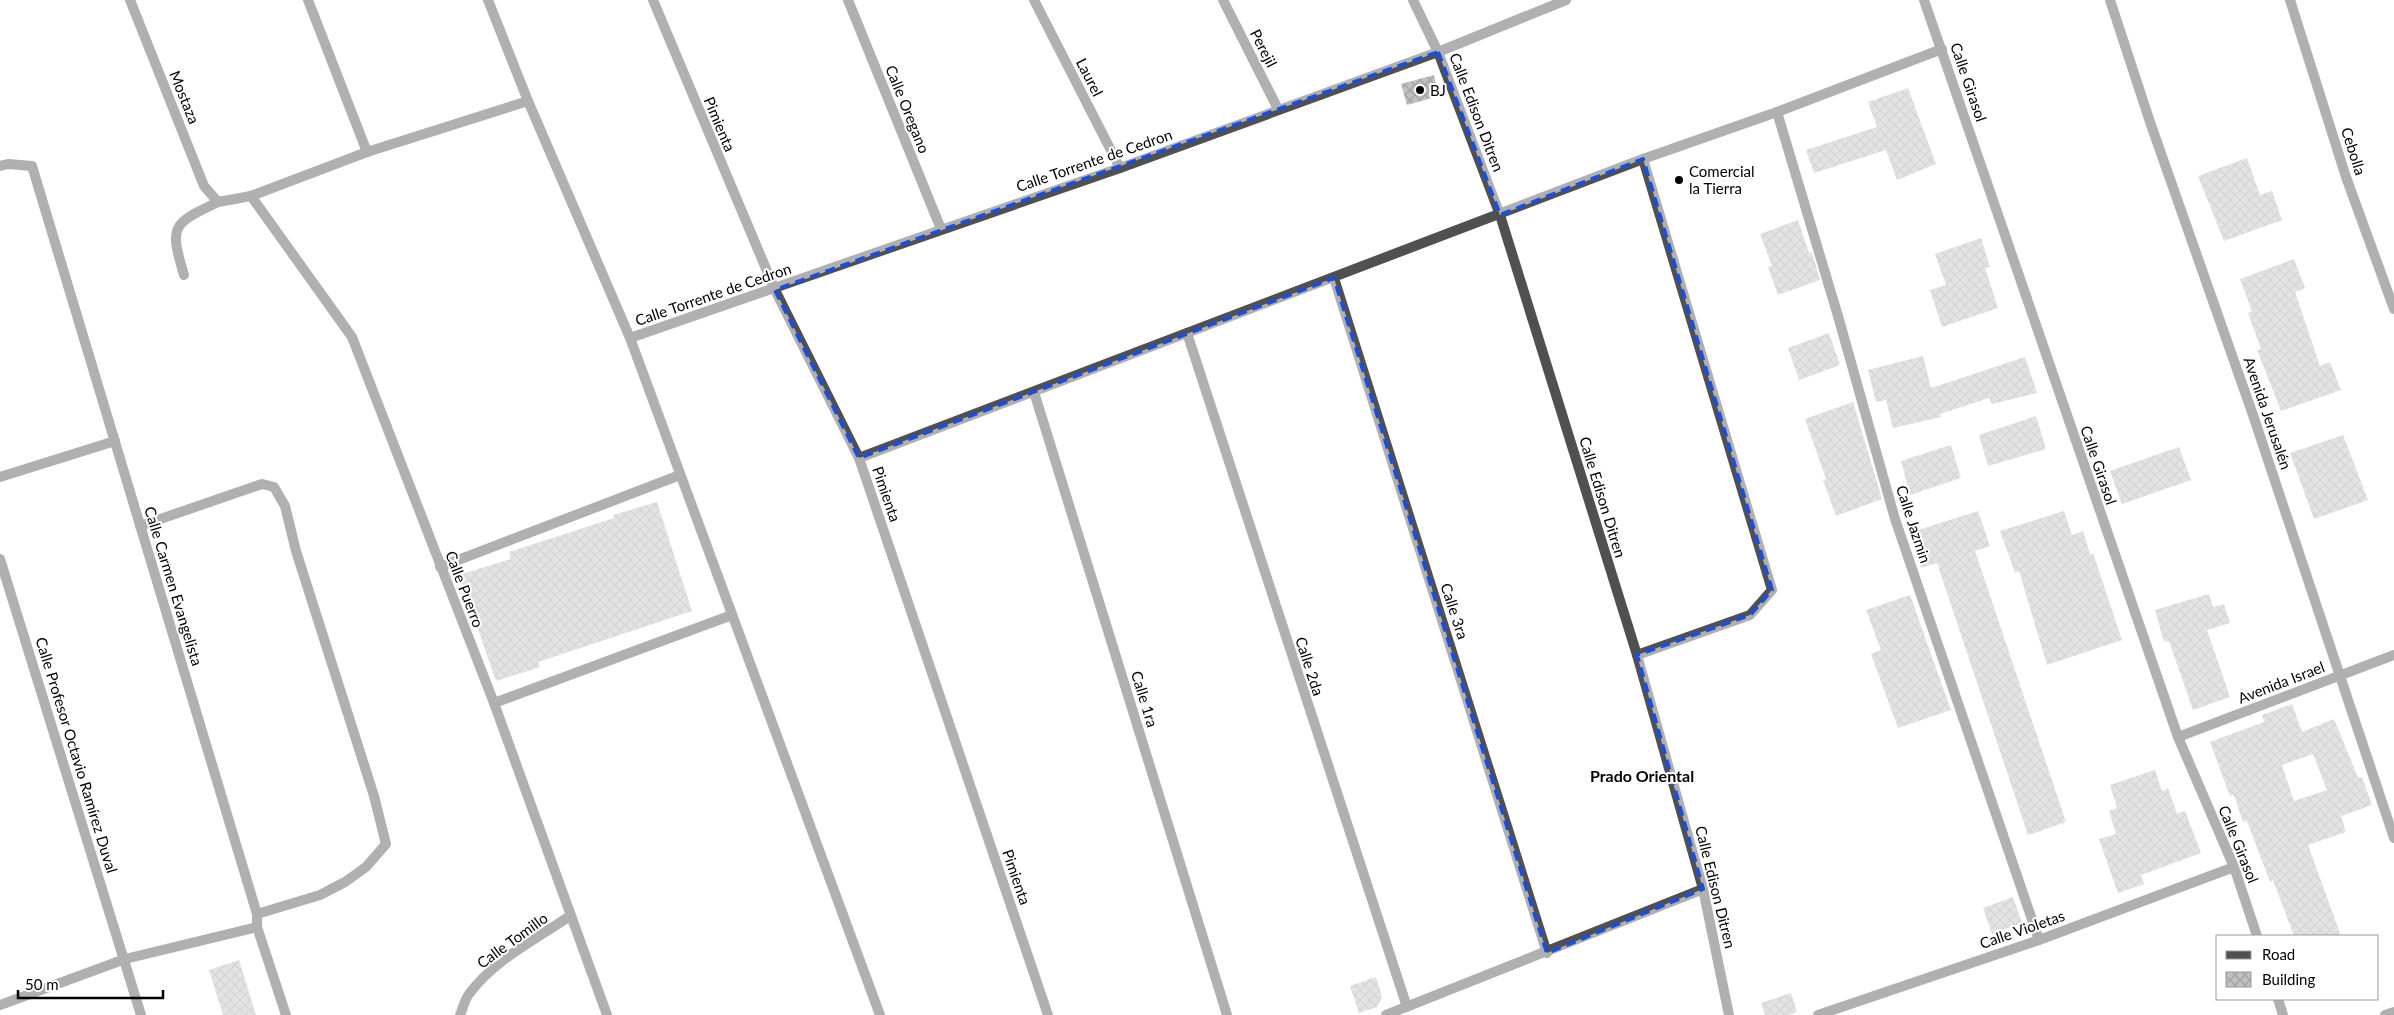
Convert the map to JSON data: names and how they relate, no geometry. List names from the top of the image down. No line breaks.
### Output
{"streets":{"street":["Perejil","Laurel","Calle Girasol","Mostaza","Calle Oregano","Calle Edison Ditren","Pimienta","Cebolla","Calle Torrente de Cedron","Avenida Jerusalén","Calle Jazmin","Calle Carmen Evangelista","Calle Puerro","Calle 3ra","Calle 2da","Avenida Israel","Calle 1ra","Calle Profesor Octavio Ramírez Duval","Calle Violetas","Calle Tomillo"]},"crossings":[["Perejil","Calle Torrente de Cedron"],["Laurel","Calle Torrente de Cedron"],["Calle Girasol","Avenida Israel"],["Calle Girasol","Calle Violetas"],["Calle Oregano","Calle Torrente de Cedron"],["Calle Edison Ditren","Calle Torrente de Cedron"],["Pimienta","Calle Torrente de Cedron"],["Avenida Jerusalén","Avenida Israel"],["Calle Jazmin","Calle Violetas"],["Calle Puerro","Calle Tomillo"]],"districts":["Prado Oriental"],"places":["BJ","Comercial la Tierra"],"legend":["Road","Building"],"scale_bar":"50 m"}
